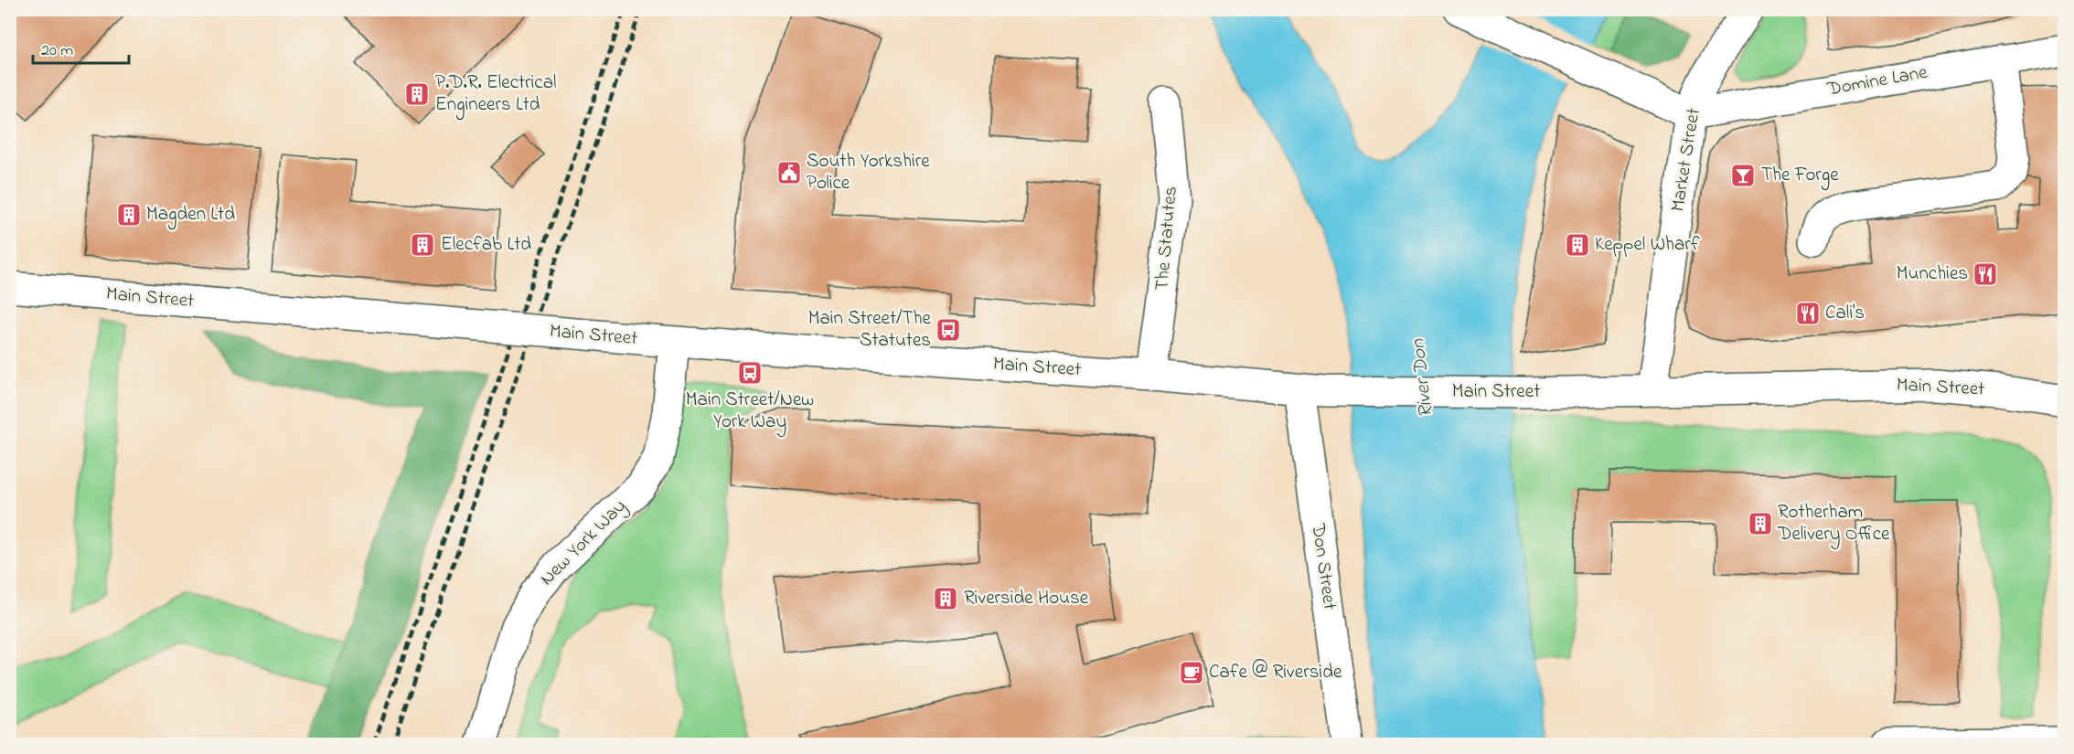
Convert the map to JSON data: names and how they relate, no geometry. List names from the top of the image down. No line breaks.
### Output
{"streets":{"street":["Domine Lane","Market Street","The Statutes","Main Street","New York Way","Don Street"]},"crossings":[["Domine Lane","Market Street"],["Market Street","Main Street"],["The Statutes","Main Street"],["Main Street","New York Way"],["Main Street","Don Street"]],"water":["River Don"],"places":{"building":["P.D.R. Electrical Engineers Ltd","Magden Ltd","Elecfab Ltd","Keppel Wharf","Rotherham Delivery Office","Riverside House"],"public building":["South Yorkshire Police"],"bar":["The Forge"],"restaurant":["Munchies","Cali's"],"bus stop":["Main Street/The Statutes","Main Street/New York Way"],"cafe":["Cafe @ Riverside"]},"scale_bar":"20 m"}
